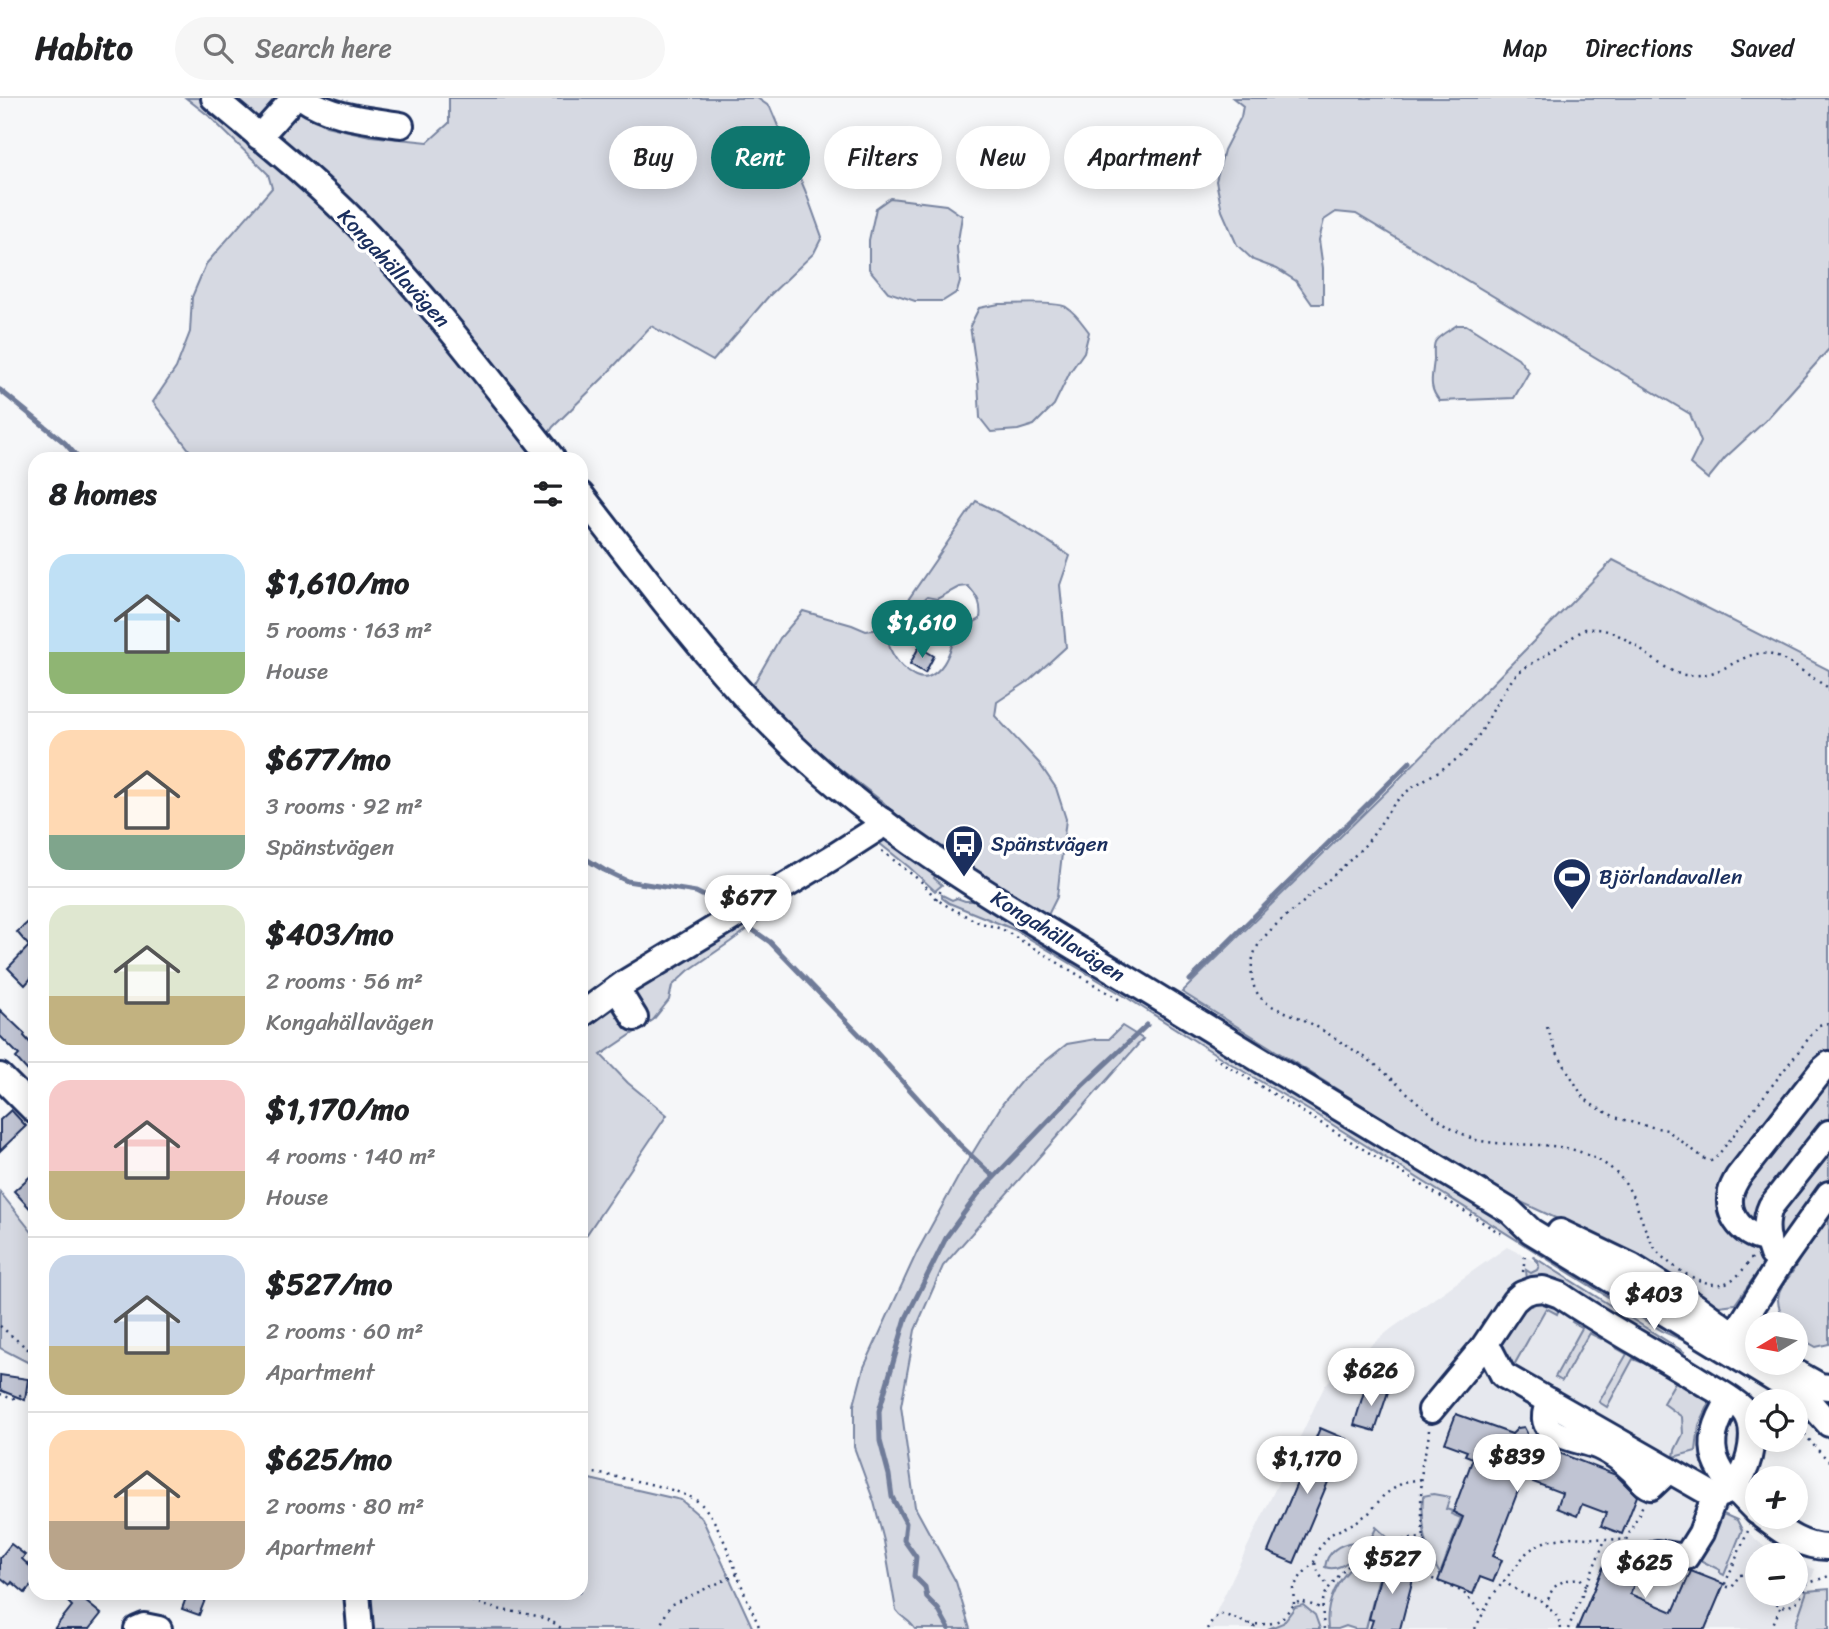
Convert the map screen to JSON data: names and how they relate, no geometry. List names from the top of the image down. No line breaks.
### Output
{"streets":{"street":["Kongahällavägen"]},"places":{"bus stop":["Spänstvägen"],"sports":["Björlandavallen"]},"north":"left","page":{"header":"Habito","search":"Search here","nav":["Map","Directions","Saved"],"chip":["Buy","Rent","Filters","New","Apartment"],"heading":"8 homes","list":[{"name":"$1,610/mo","note":"5 rooms · 163 m² · House"},{"name":"$677/mo","note":"3 rooms · 92 m² · Spänstvägen"},{"name":"$403/mo","note":"2 rooms · 56 m² · Kongahällavägen"},{"name":"$1,170/mo","note":"4 rooms · 140 m² · House"},{"name":"$527/mo","note":"2 rooms · 60 m² · Apartment"},{"name":"$625/mo","note":"2 rooms · 80 m² · Apartment"}],"price":["$1,610","$677","$403","$626","$839","$1,170","$527","$625"],"map_buttons":["+","−"]}}
